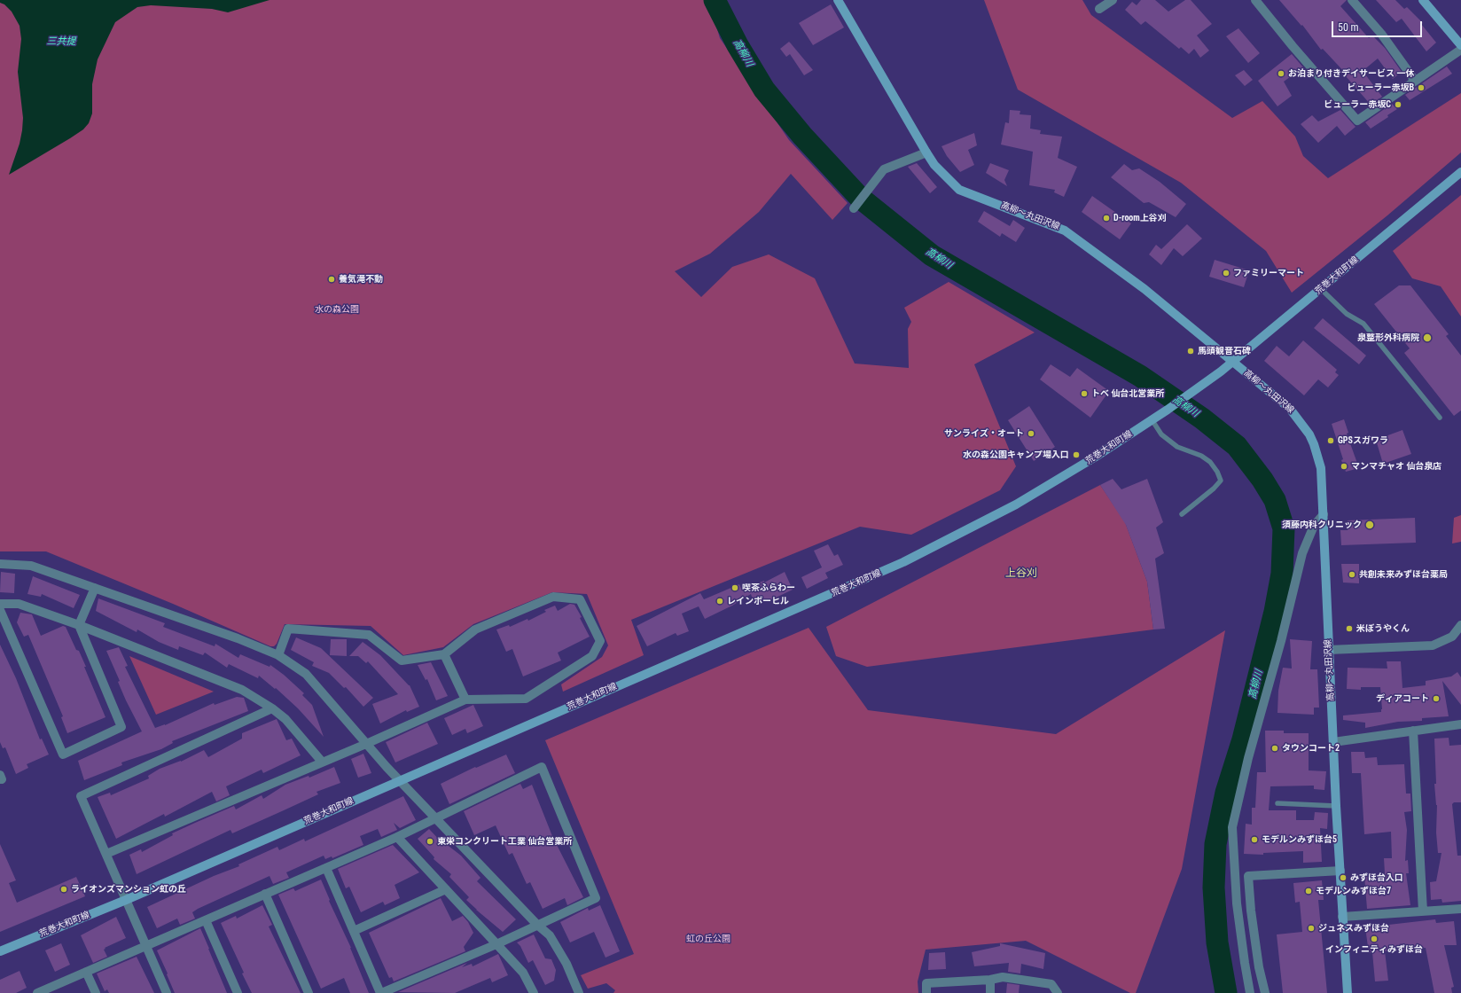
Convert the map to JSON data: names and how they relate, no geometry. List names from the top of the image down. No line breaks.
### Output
{"streets":{"street":["高柳～丸田沢線","荒巻大和町線"]},"crossings":[["高柳～丸田沢線","荒巻大和町線"]],"districts":["上谷刈"],"water":["三共提","高柳川"],"parks":["水の森公園","虹の丘公園"],"places":["お泊まり付きデイサービス 一休","ビューラー赤坂B","ビューラー赤坂C","D-room上谷刈","ファミリーマート","養気滝不動","泉整形外科病院","馬頭観音石碑","トベ 仙台北営業所","サンライズ・オート","GPSスガワラ","水の森公園キャンプ場入口","マンマチャオ 仙台泉店","須藤内科クリニック","共創未来みずほ台薬局","喫茶ふらわー","レインボーヒル","米ぼうやくん","ディアコート","タウンコート2","モデルンみずほ台5","東栄コンクリート工業 仙台営業所","みずほ台入口","ライオンズマンション虹の丘","モデルンみずほ台7","ジュネスみずほ台","インフィニティみずほ台"],"scale_bar":"50 m"}
